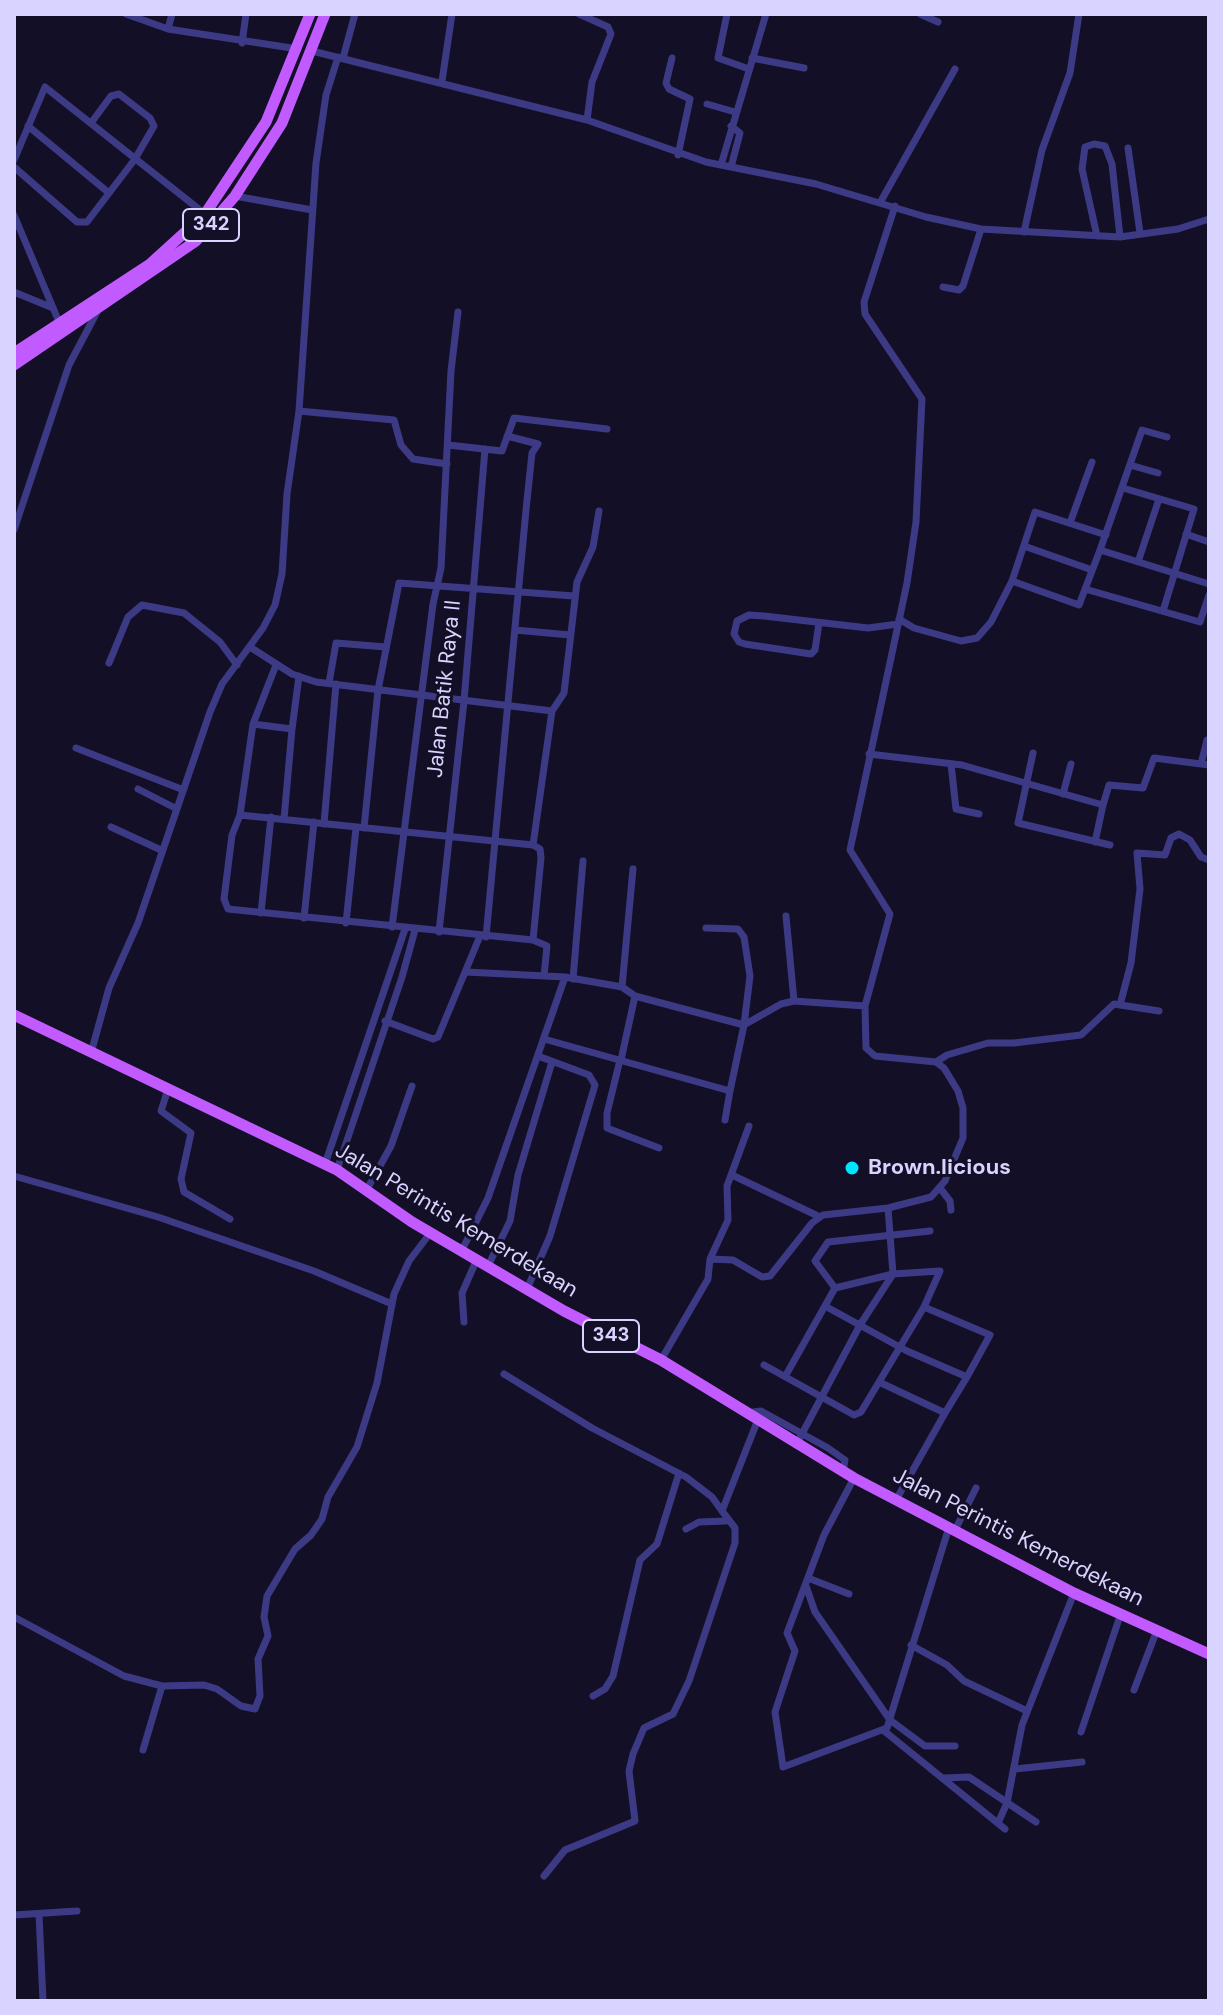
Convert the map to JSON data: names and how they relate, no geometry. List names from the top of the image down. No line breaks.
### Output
{"streets":{"main road":["342","Jalan Perintis Kemerdekaan","343"],"street":["Jalan Batik Raya II"]},"places":["Brown.licious"]}
